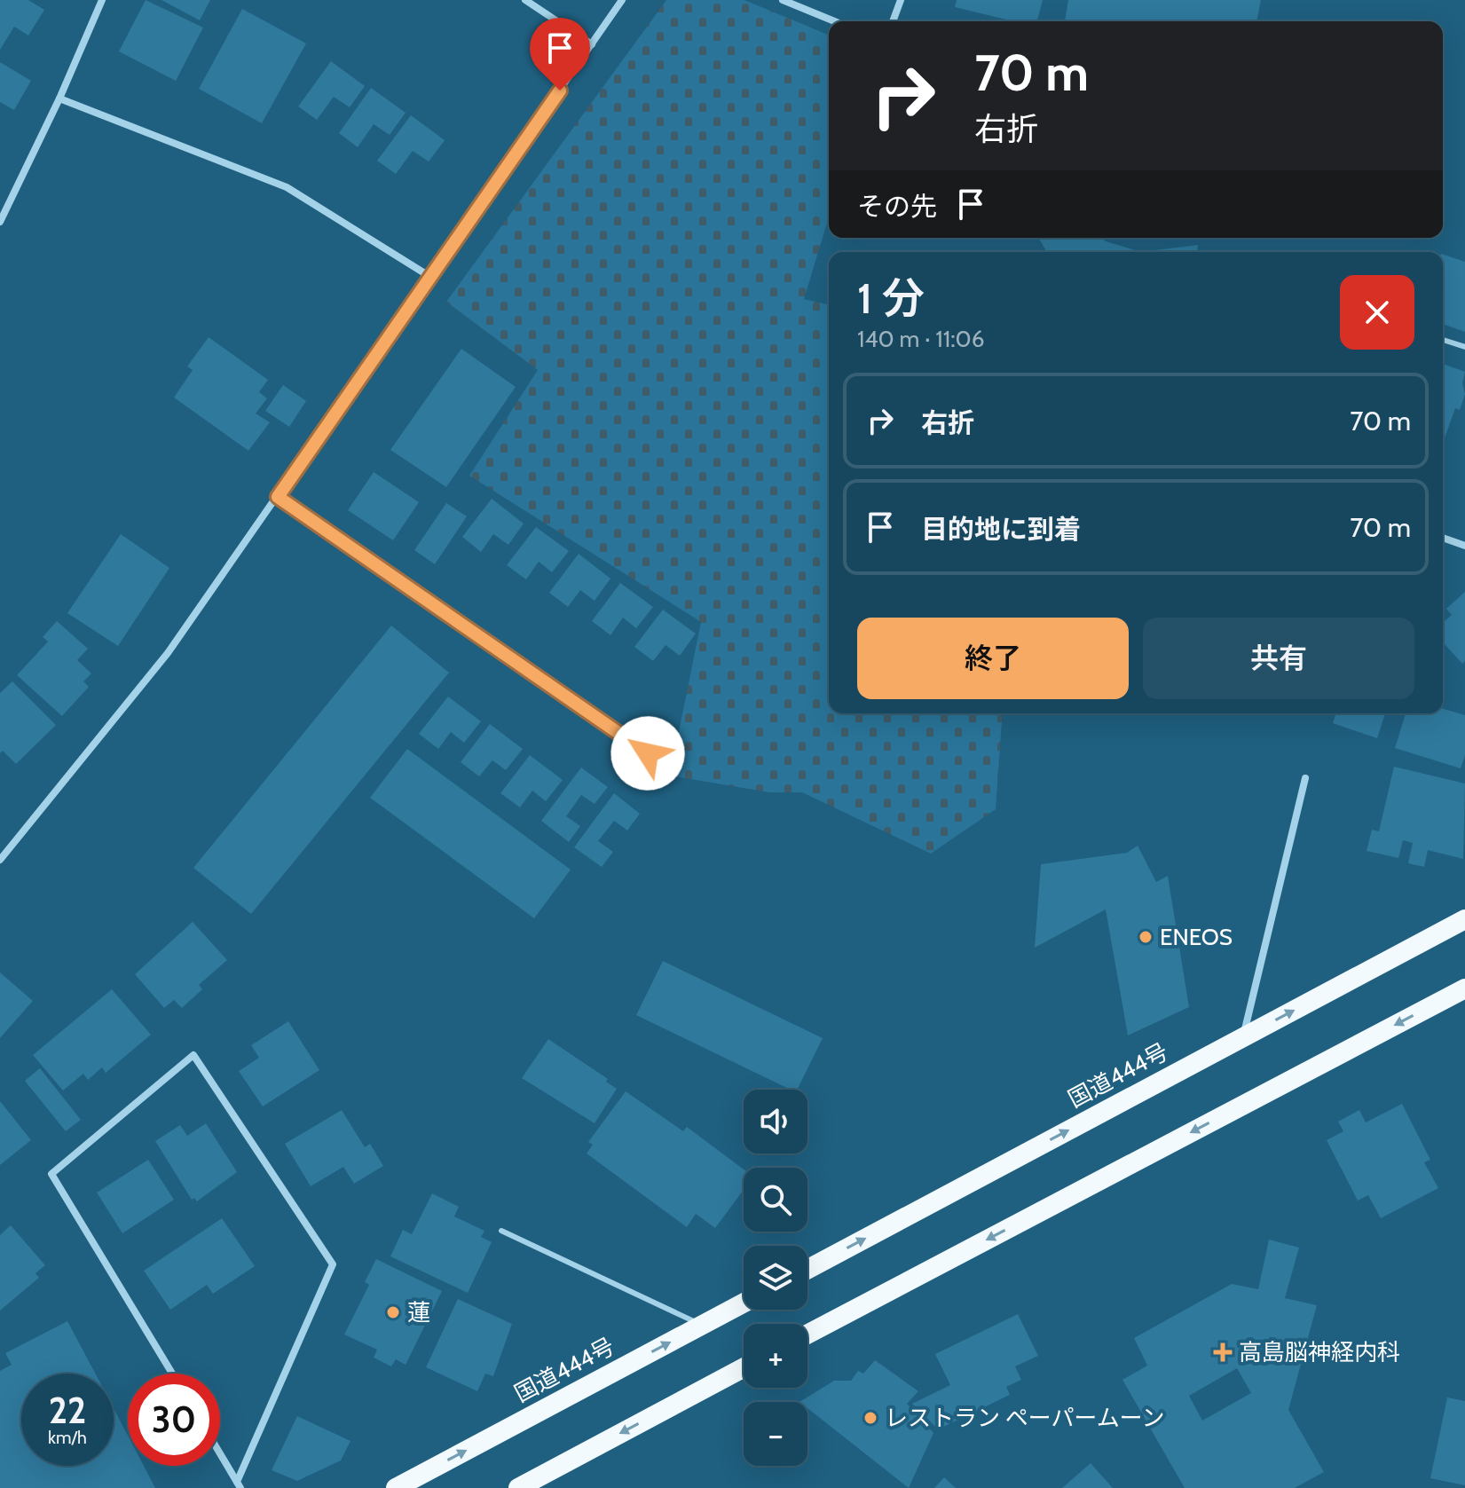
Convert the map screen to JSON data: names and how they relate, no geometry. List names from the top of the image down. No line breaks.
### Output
{"streets":{"highway":["国道444号"]},"places":{"other":["ENEOS","蓮","レストラン ペーパームーン"],"health":["高島脳神経内科"]},"page":{"turn":["70 m","右折"],"then":"その先","heading":["1 分","140 m · 11:06"],"list":[{"name":"右折","value":"70 m"},{"name":"目的地に到着","value":"70 m"}],"buttons":["終了","共有"],"map_buttons":["+","−"],"speed":"22 km/h","limit":"30"}}
